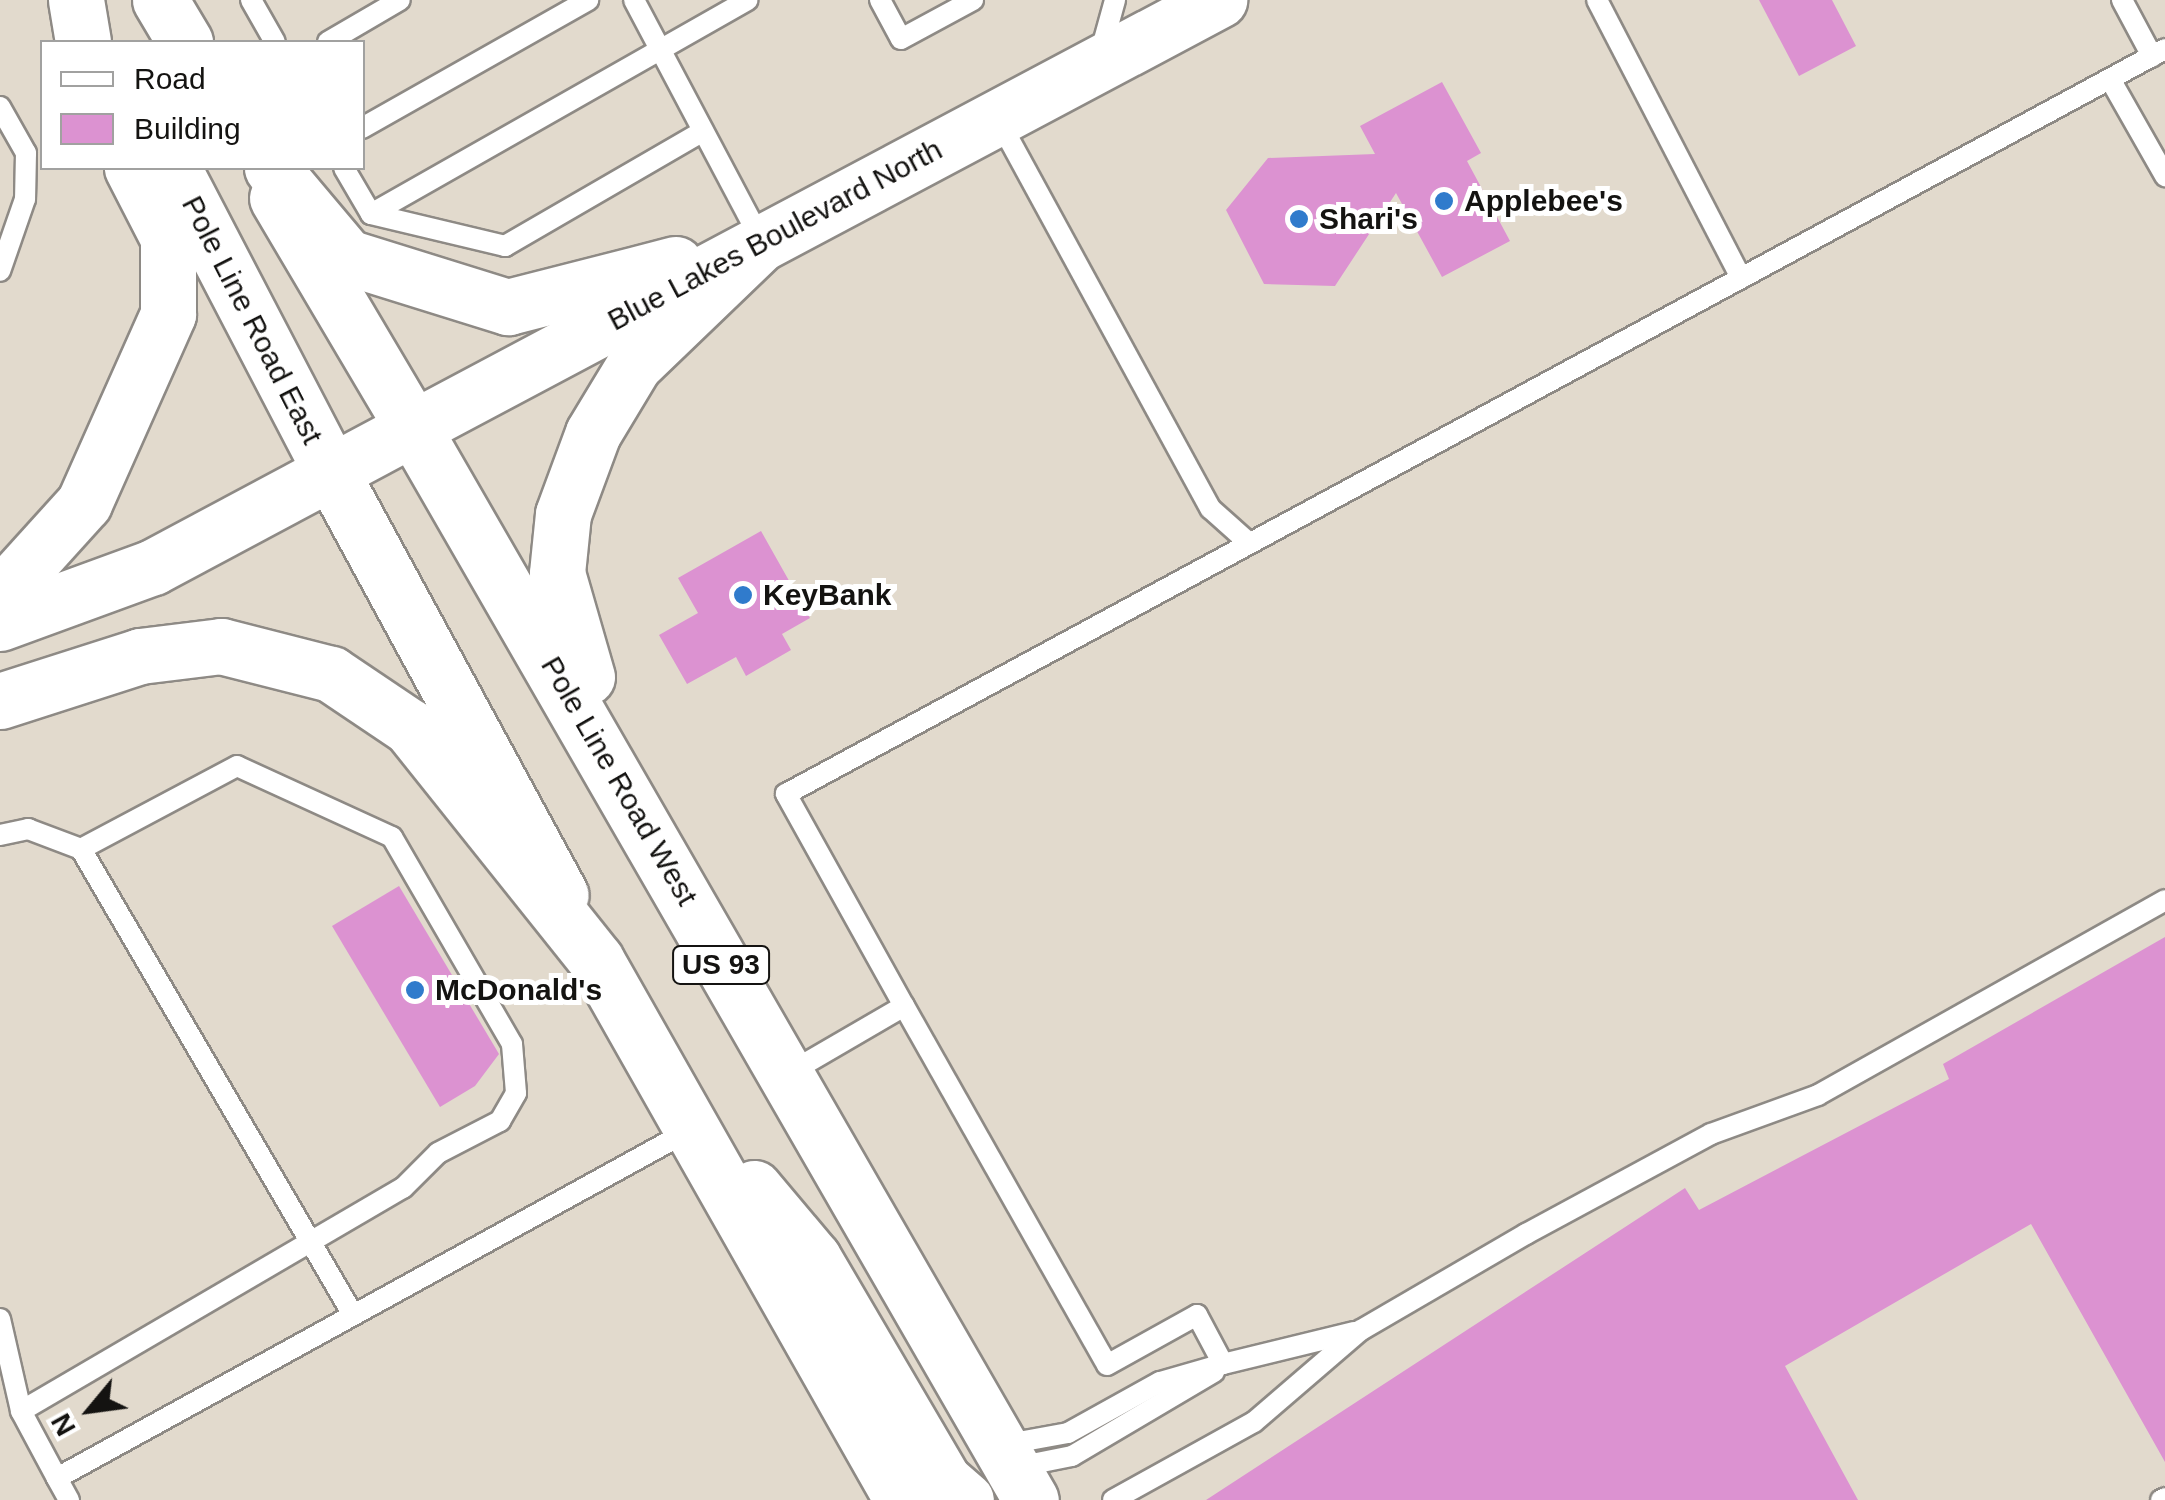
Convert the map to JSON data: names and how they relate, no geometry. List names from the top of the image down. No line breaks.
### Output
{"streets":{"main road":["Blue Lakes Boulevard North","Pole Line Road East","Pole Line Road West","US 93"]},"crossings":[["Blue Lakes Boulevard North","Pole Line Road East"],["Blue Lakes Boulevard North","Pole Line Road West"]],"places":["Applebee's","Shari's","KeyBank","McDonald's"],"legend":["Road","Building"],"north":"bottom left"}
